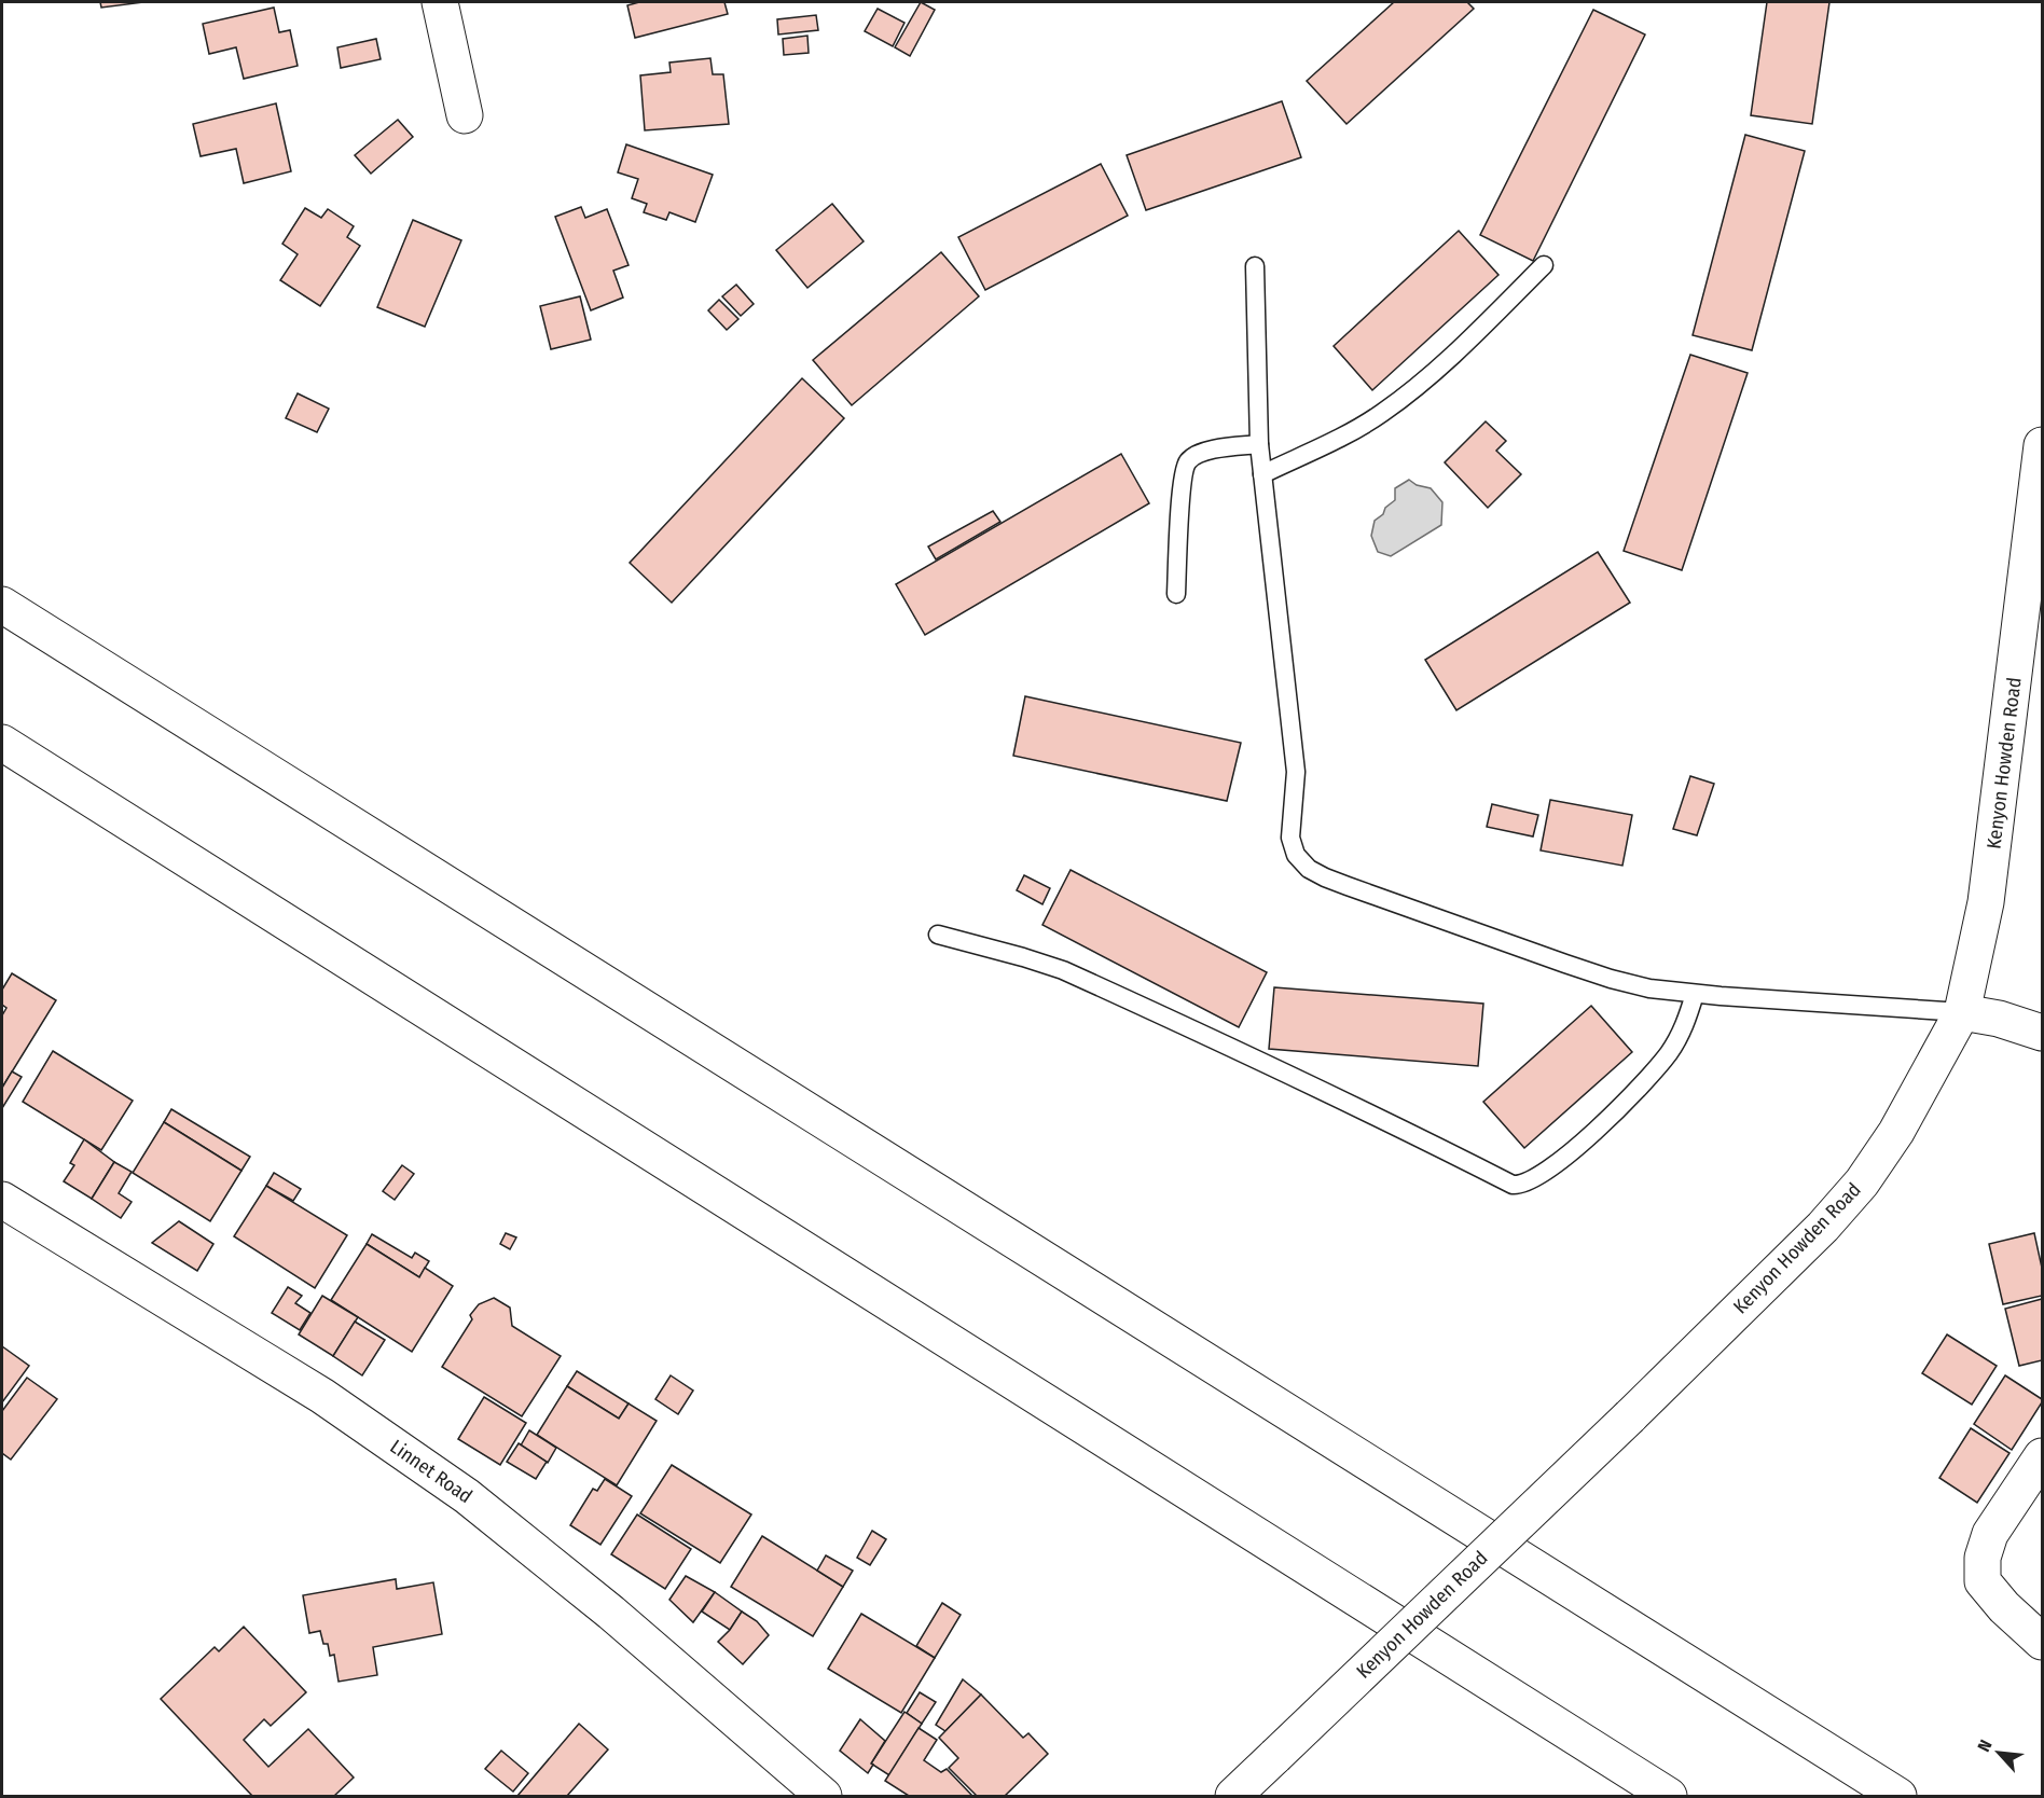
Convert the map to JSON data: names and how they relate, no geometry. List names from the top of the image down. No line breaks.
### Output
{"streets":{"main road":["Kenyon Howden Road","Linnet Road"]},"north":"top left"}
